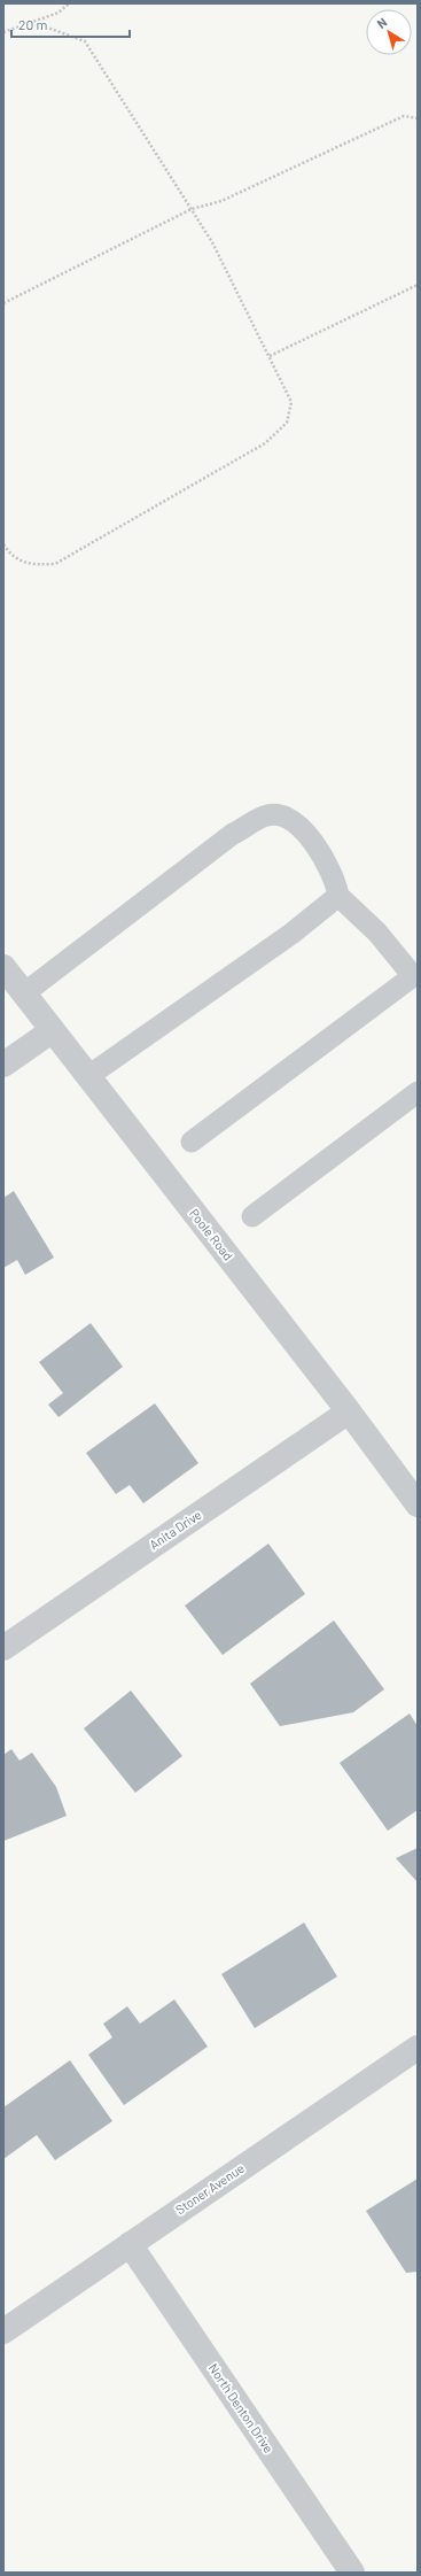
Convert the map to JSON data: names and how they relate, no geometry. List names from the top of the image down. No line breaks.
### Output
{"streets":{"street":["Poole Road","Anita Drive","Stoner Avenue","North Denton Drive"]},"crossings":[["Poole Road","Anita Drive"],["Stoner Avenue","North Denton Drive"]],"scale_bar":"20 m","north":"top left"}
